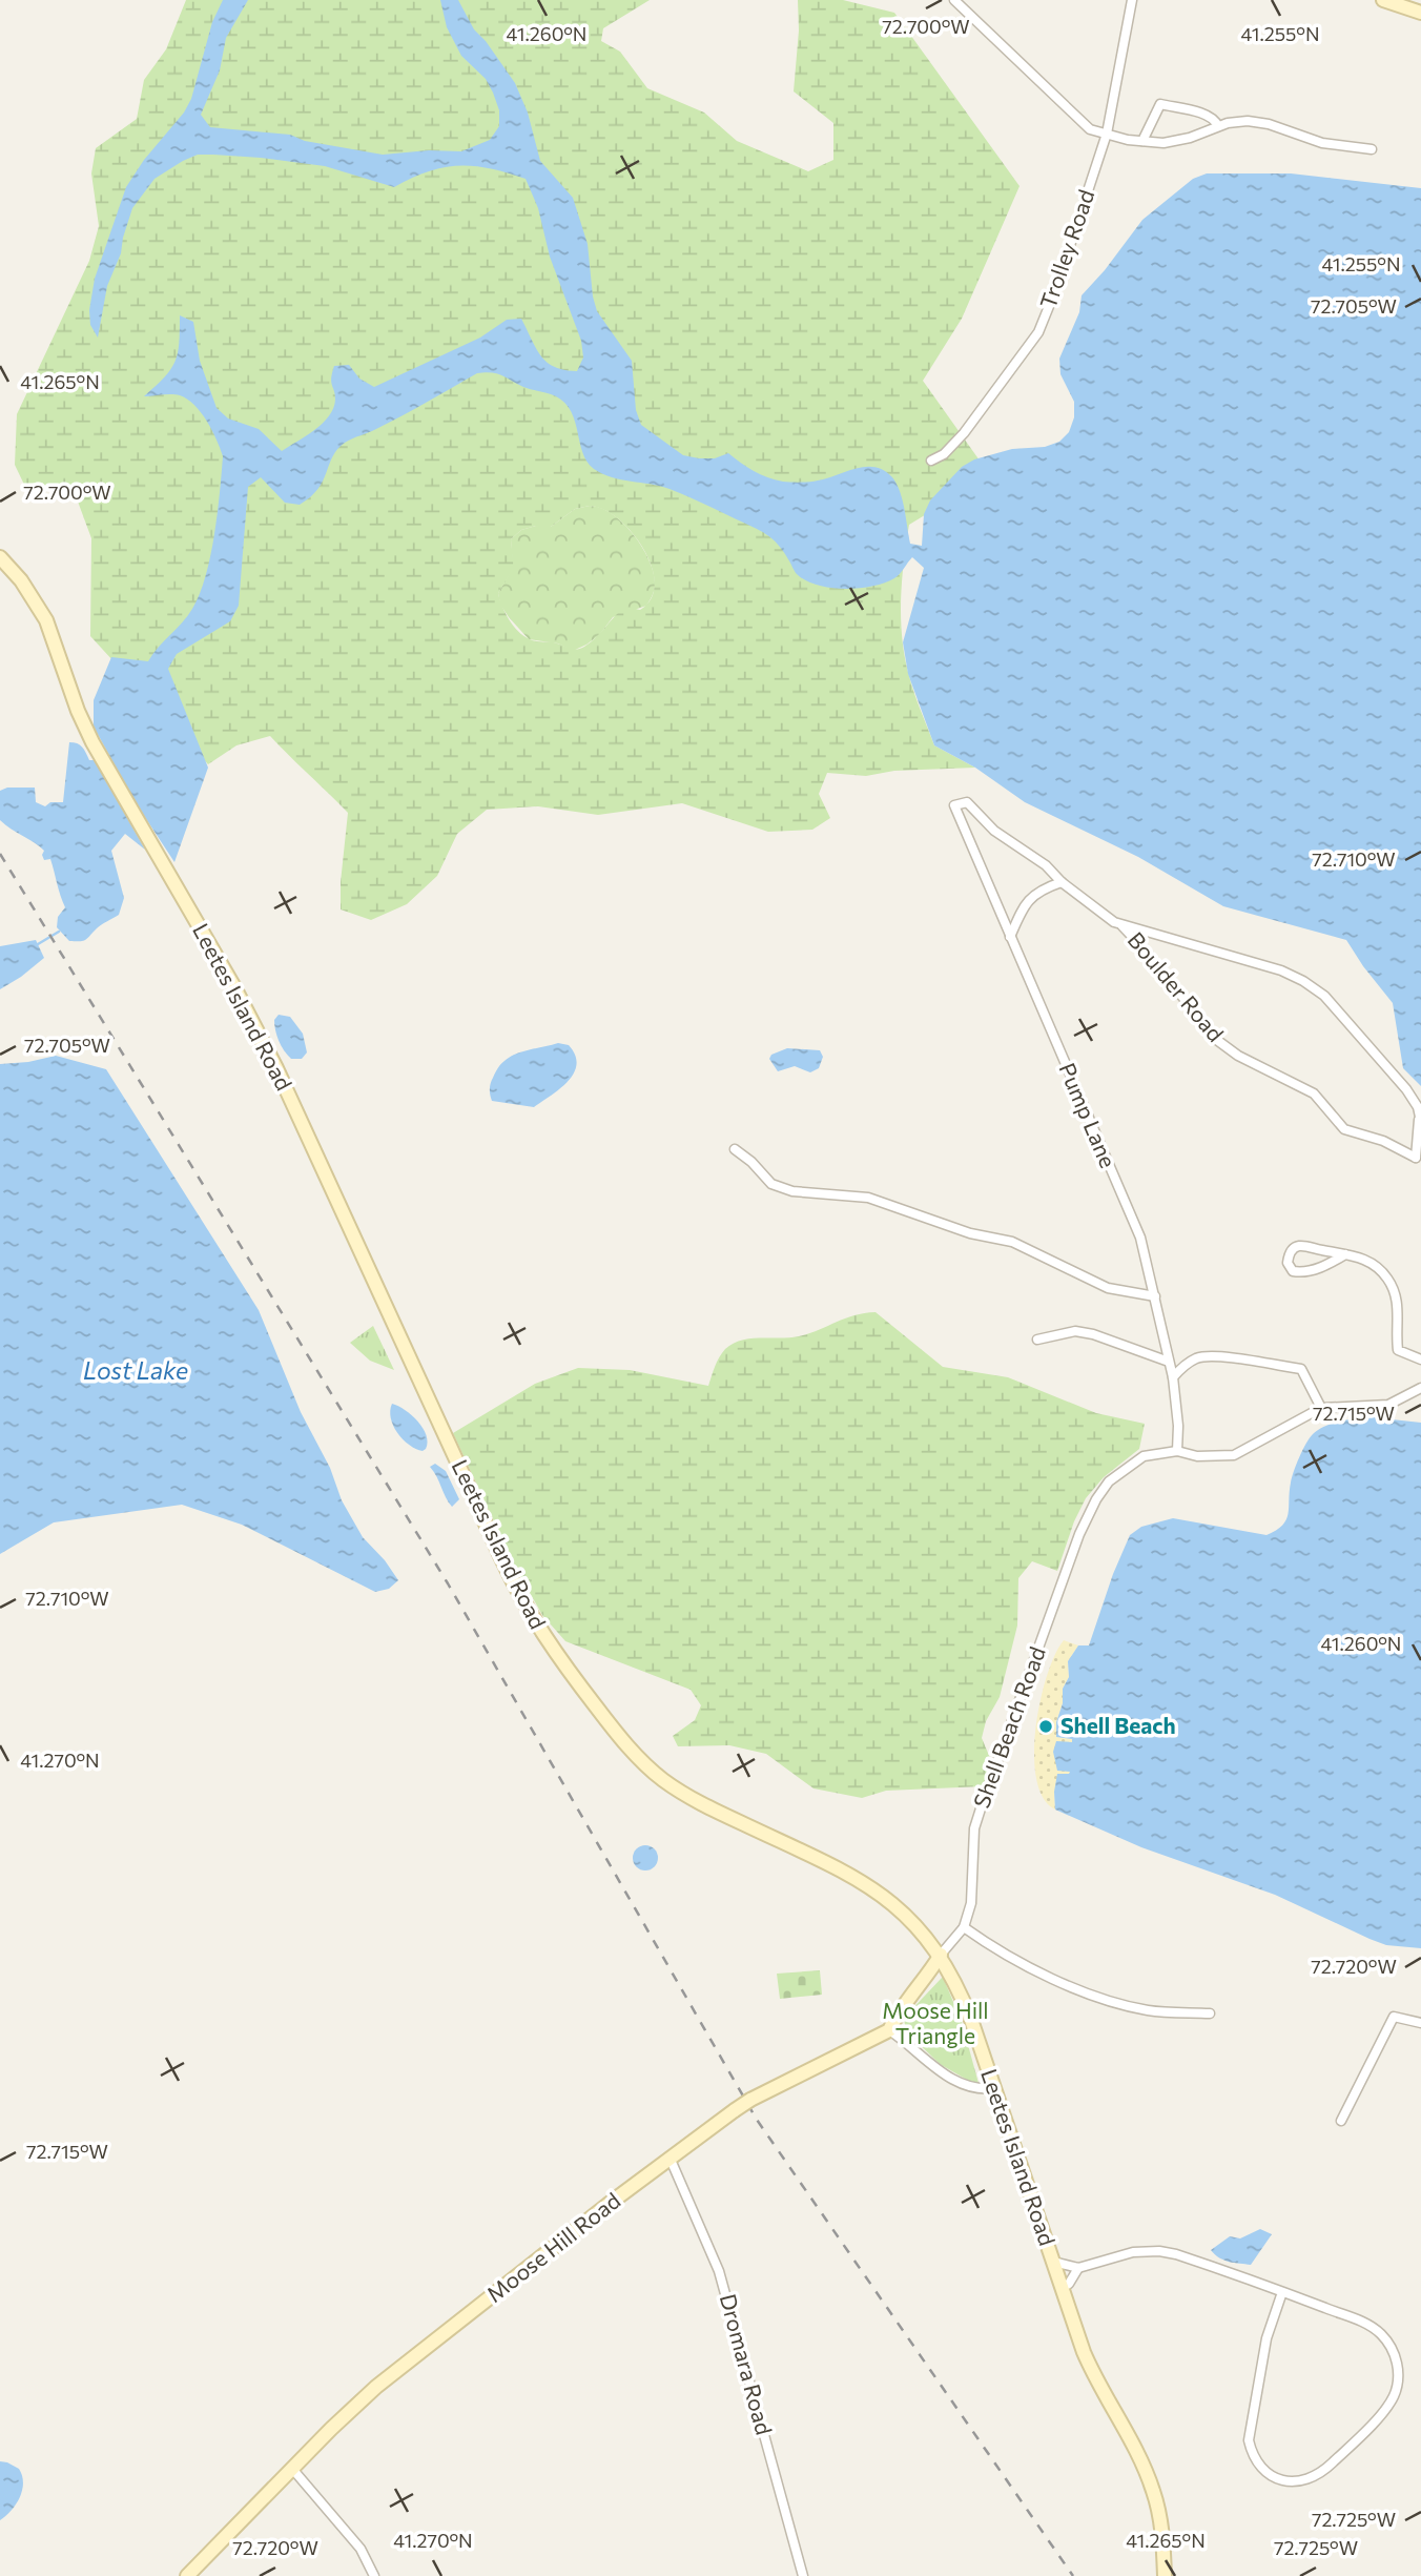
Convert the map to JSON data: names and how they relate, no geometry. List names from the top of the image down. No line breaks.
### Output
{"streets":{"main road":["Leetes Island Road","Moose Hill Road"],"street":["Trolley Road","Boulder Road","Pump Lane","Shell Beach Road","Dromara Road"]},"crossings":[["Leetes Island Road","Shell Beach Road"],["Pump Lane","Shell Beach Road"],["Moose Hill Road","Dromara Road"]],"water":["Lost Lake"],"parks":["Moose Hill Triangle"],"places":["Shell Beach"],"coordinates":["72.700°W","41.260°N","41.255°N","72.705°W","41.265°N","72.710°W","72.715°W","41.270°N","72.720°W","72.725°W"]}
